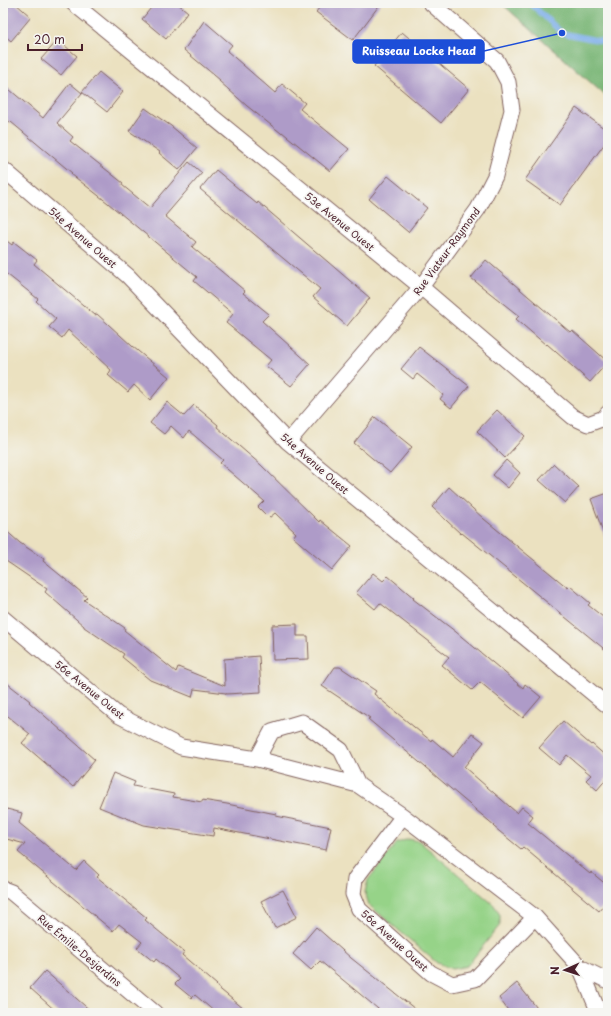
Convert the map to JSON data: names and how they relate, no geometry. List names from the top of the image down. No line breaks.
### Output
{"streets":{"street":["53e Avenue Ouest","54e Avenue Ouest","Rue Viateur-Raymond","56e Avenue Ouest","Rue Émilie-Desjardins"]},"crossings":[["53e Avenue Ouest","Rue Viateur-Raymond"],["54e Avenue Ouest","Rue Viateur-Raymond"]],"places":["Ruisseau Locke Head"],"scale_bar":"20 m","north":"left"}
